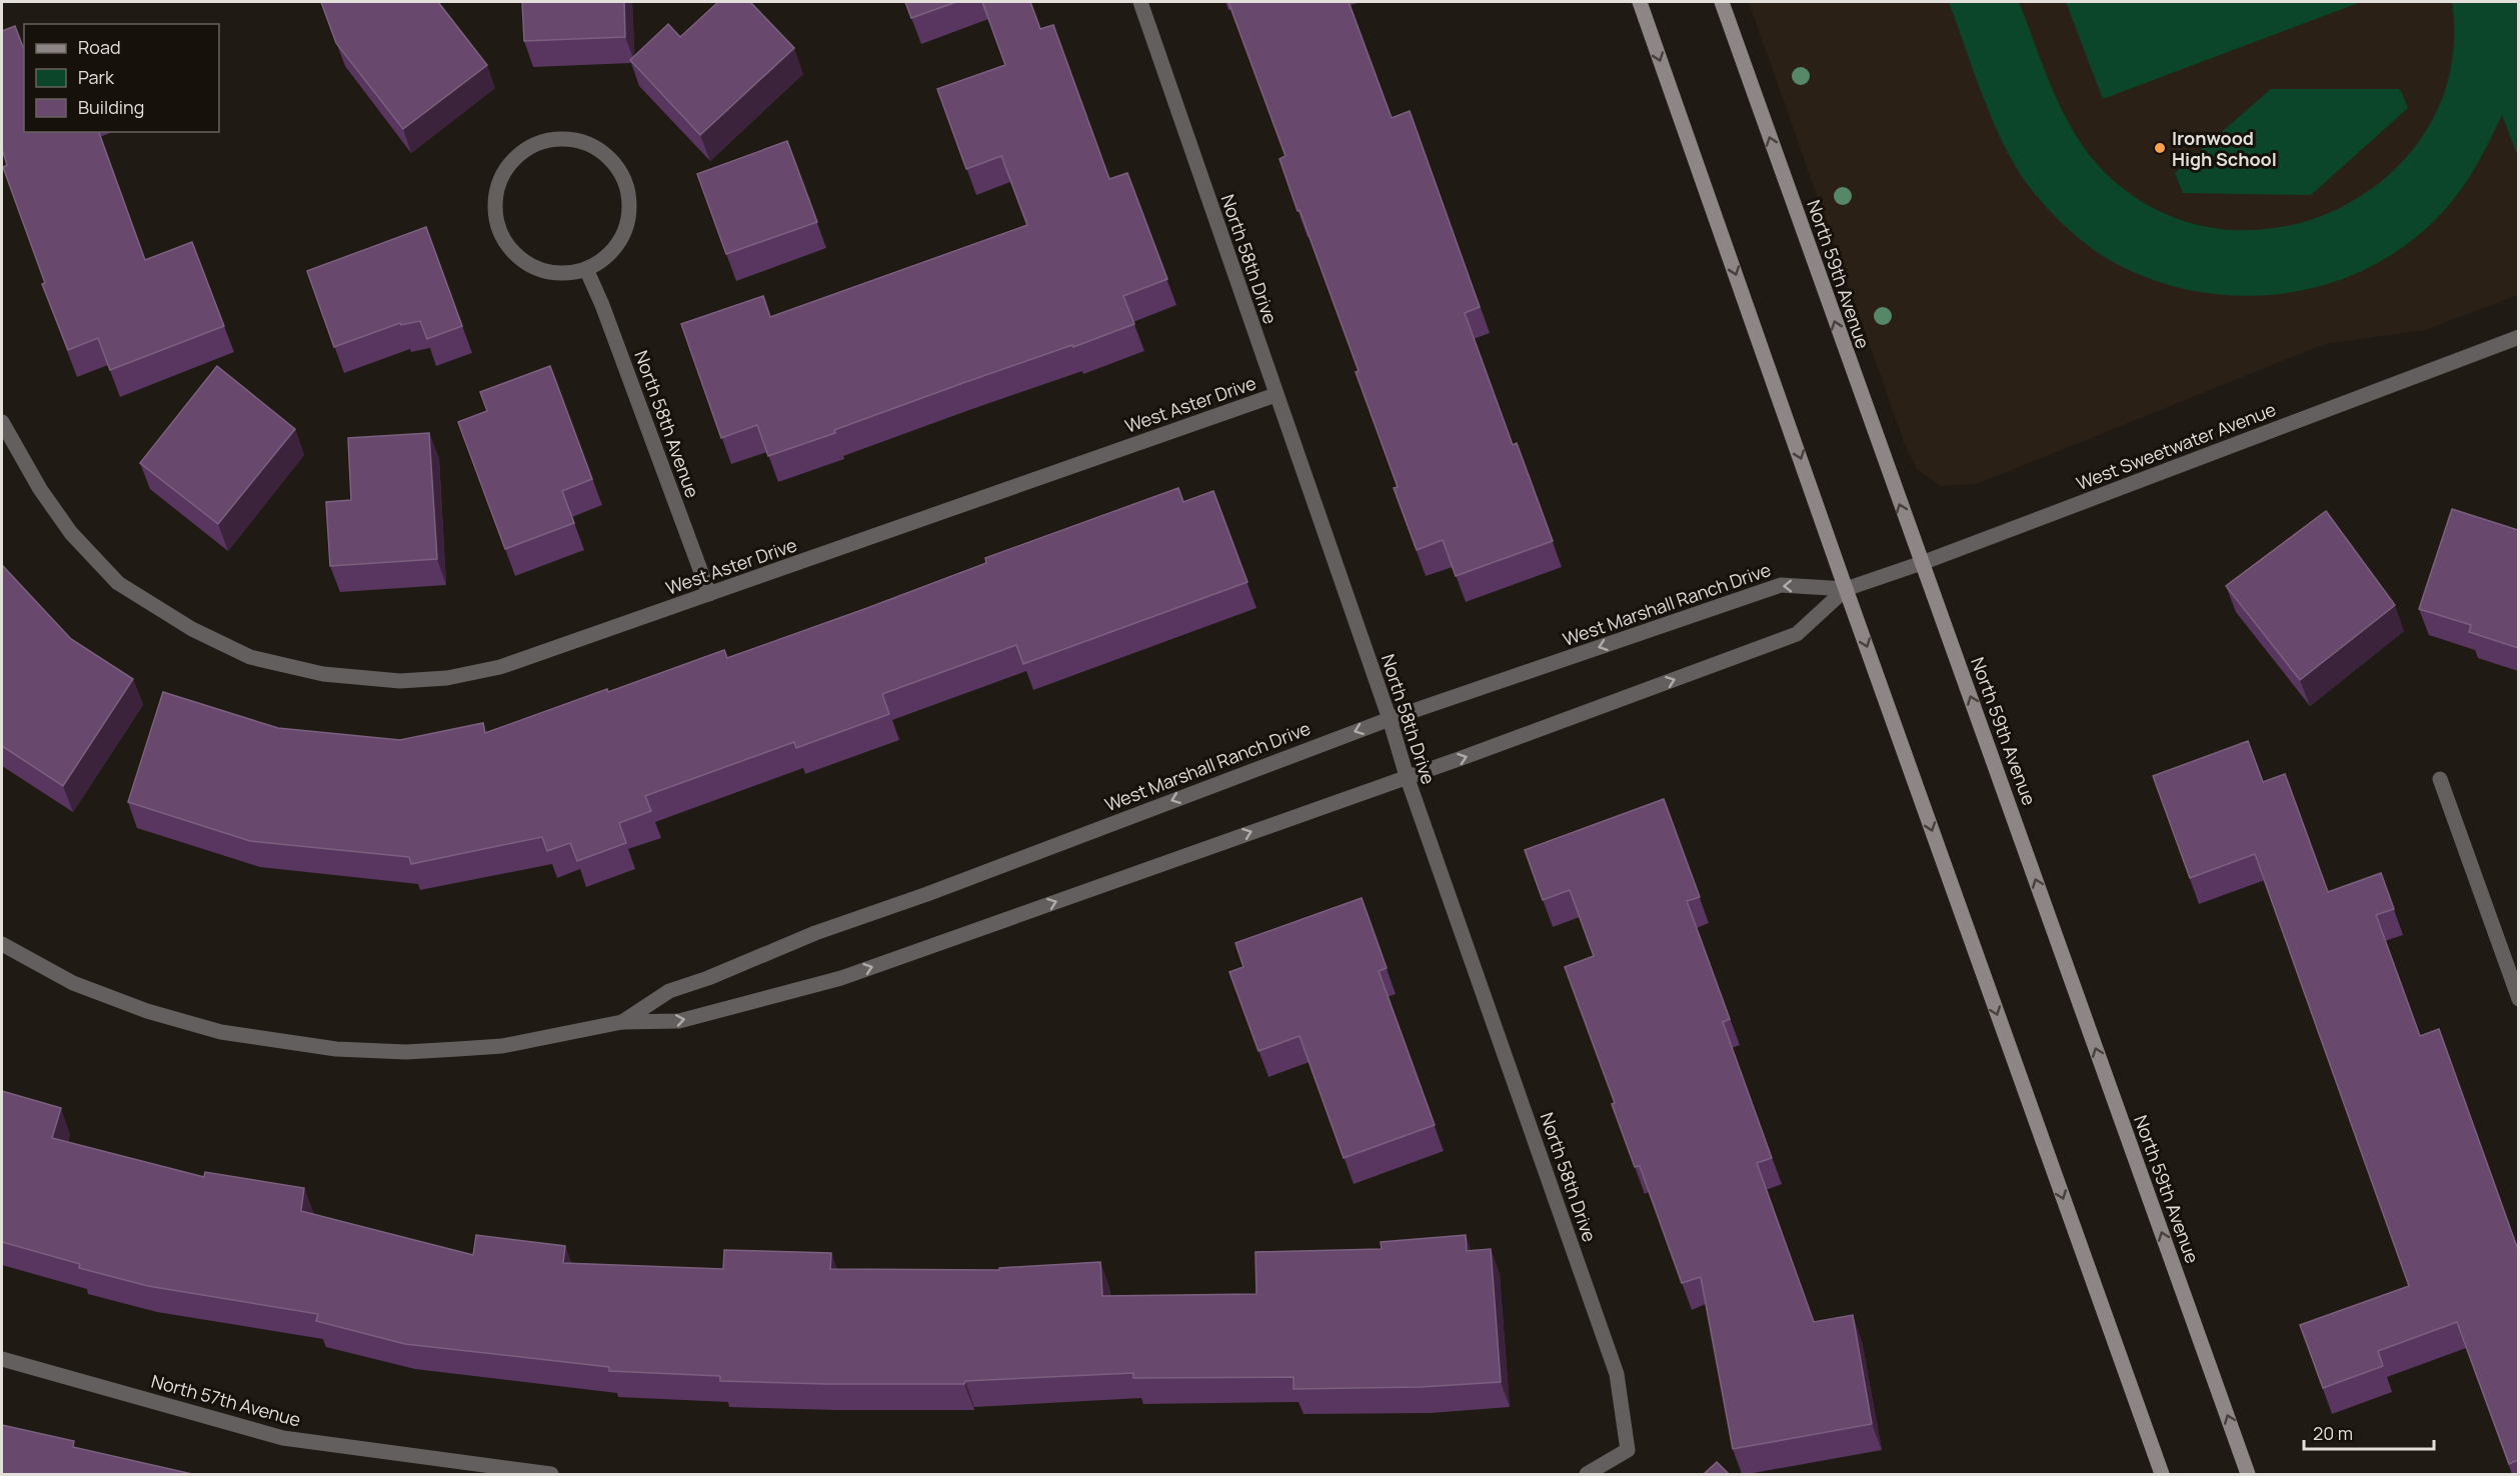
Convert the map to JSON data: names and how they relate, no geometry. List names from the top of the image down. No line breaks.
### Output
{"streets":{"main road":["North 59th Avenue"],"street":["North 58th Drive","West Aster Drive","North 58th Avenue","West Sweetwater Avenue","West Marshall Ranch Drive","North 57th Avenue"]},"crossings":[["North 58th Drive","West Aster Drive"],["North 58th Drive","West Marshall Ranch Drive"],["North 59th Avenue","West Sweetwater Avenue"],["West Aster Drive","North 58th Avenue"],["West Sweetwater Avenue","West Marshall Ranch Drive"]],"places":["Ironwood High School"],"legend":["Road","Park","Building"],"scale_bar":"20 m"}
